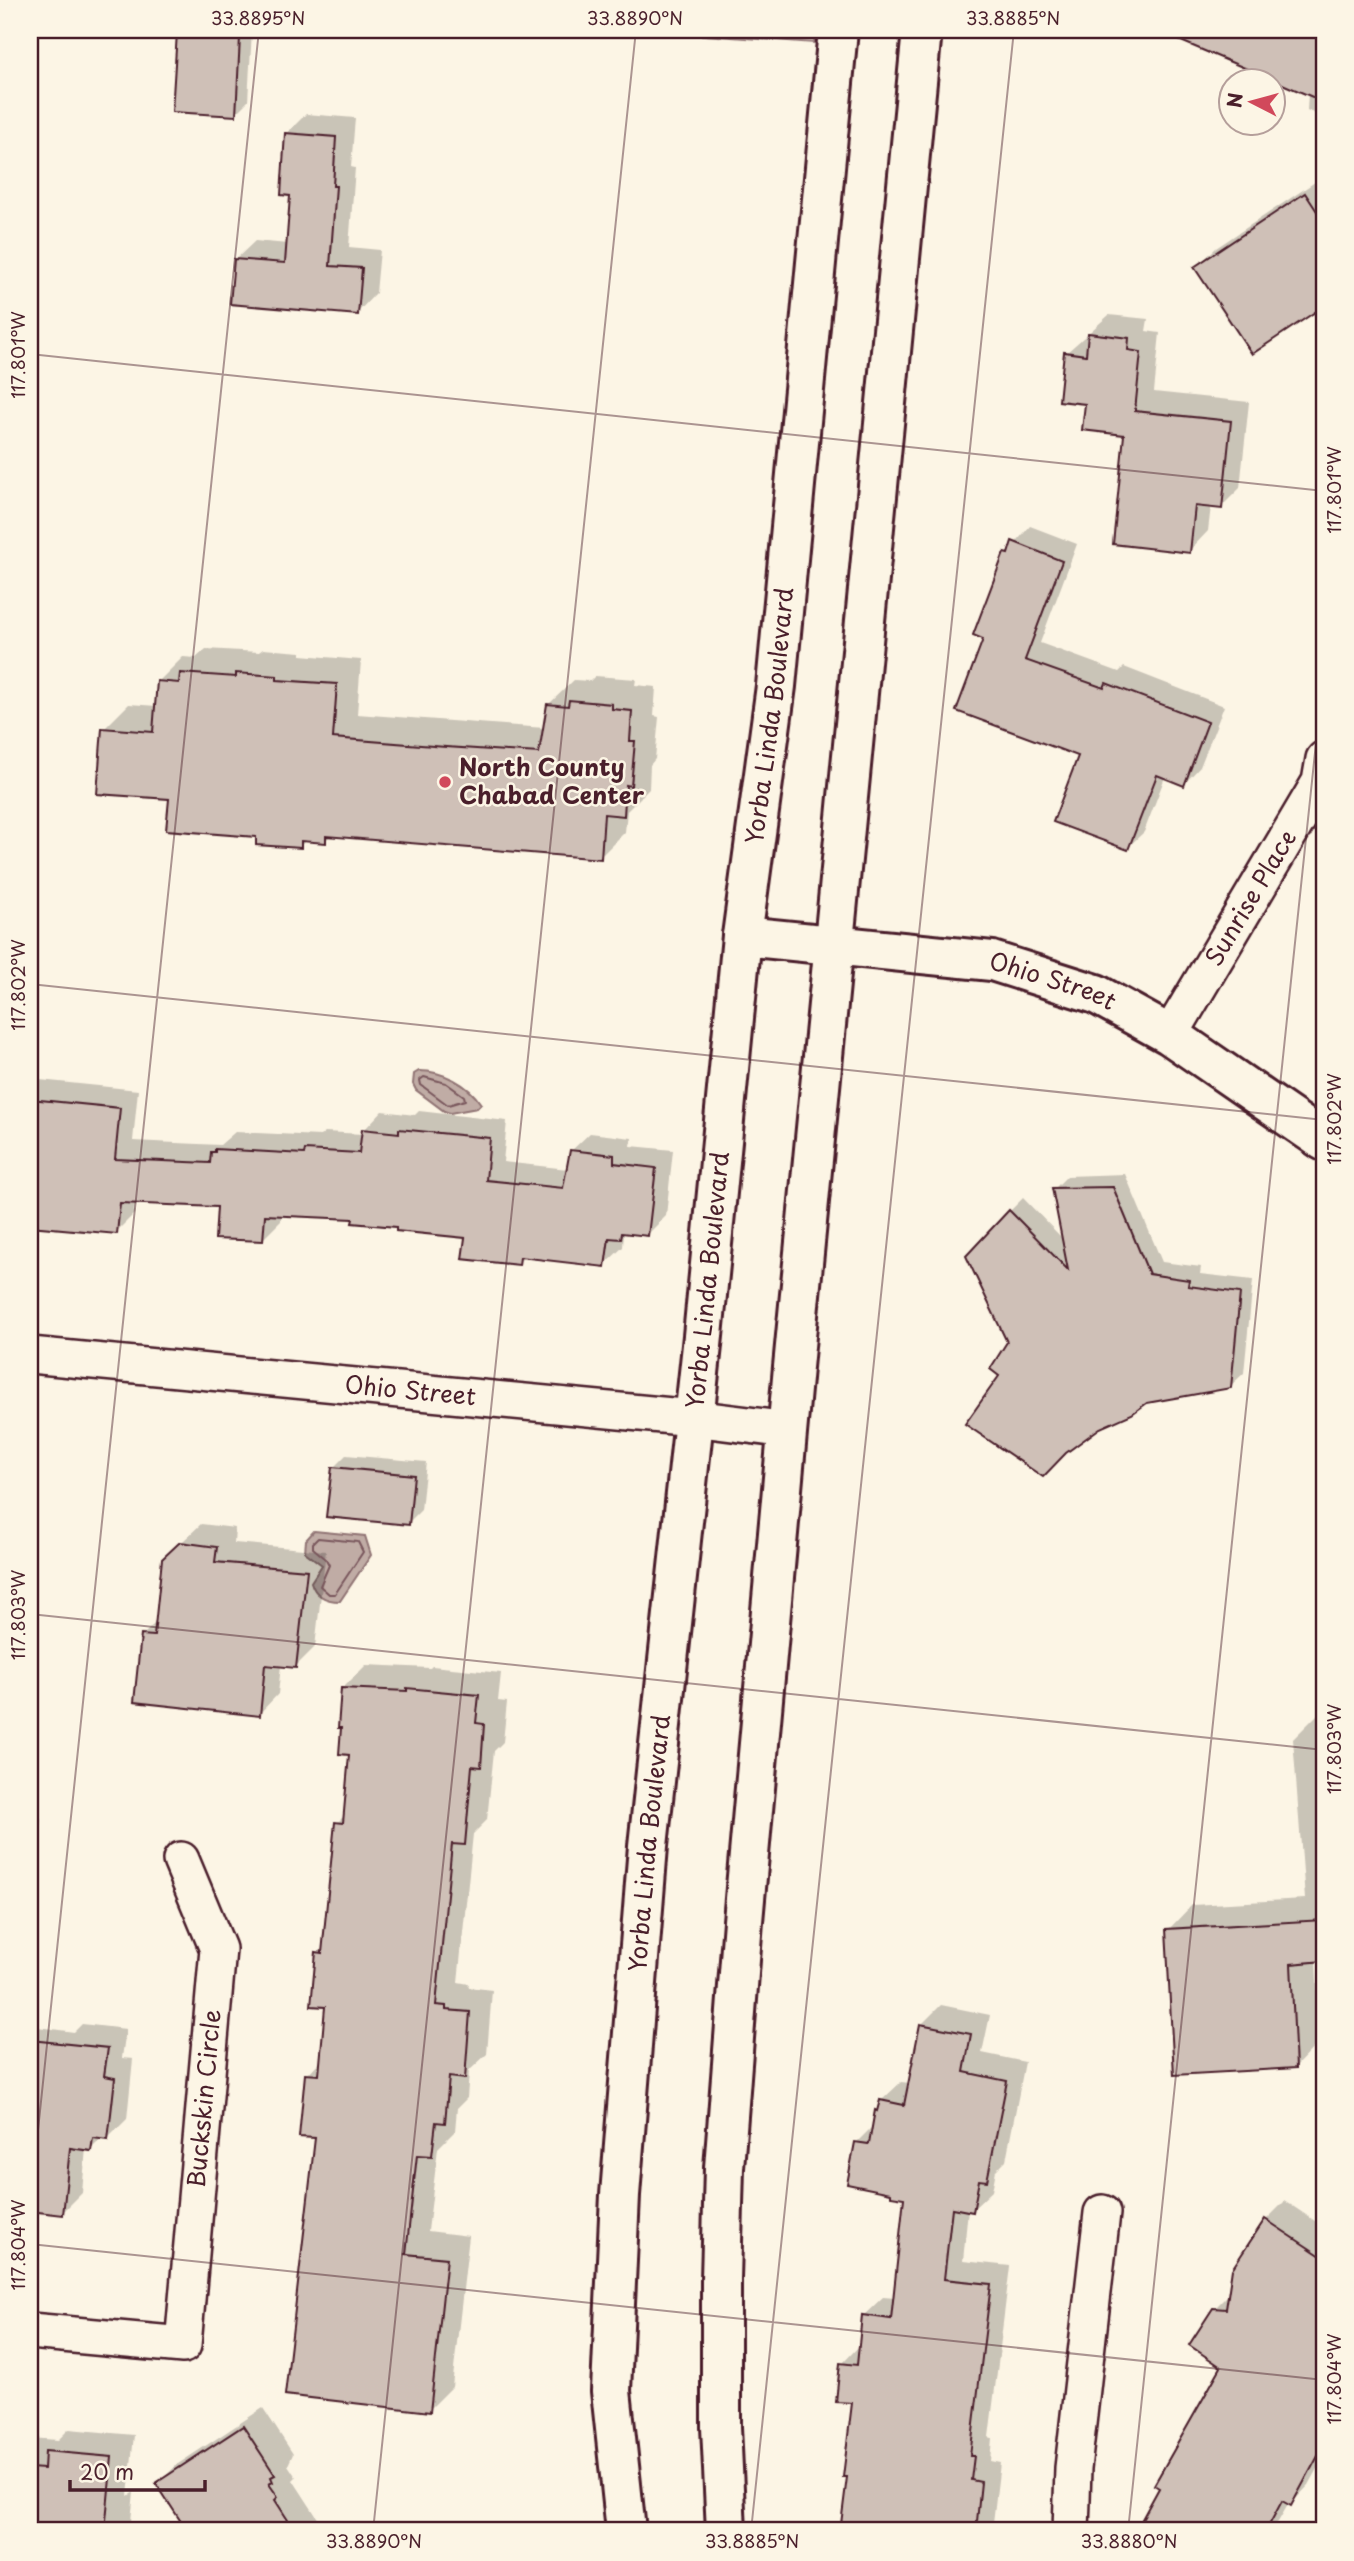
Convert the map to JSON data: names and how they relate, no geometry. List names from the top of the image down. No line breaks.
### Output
{"streets":{"main road":["Yorba Linda Boulevard","Ohio Street"],"street":["Sunrise Place","Buckskin Circle"]},"crossings":[["Yorba Linda Boulevard","Ohio Street"],["Sunrise Place","Ohio Street"]],"places":["North County Chabad Center"],"scale_bar":"20 m","north":"left","coordinates":["33.8895°N","33.8890°N","33.8885°N","117.801°W","117.802°W","117.803°W","117.804°W","33.8880°N"]}
